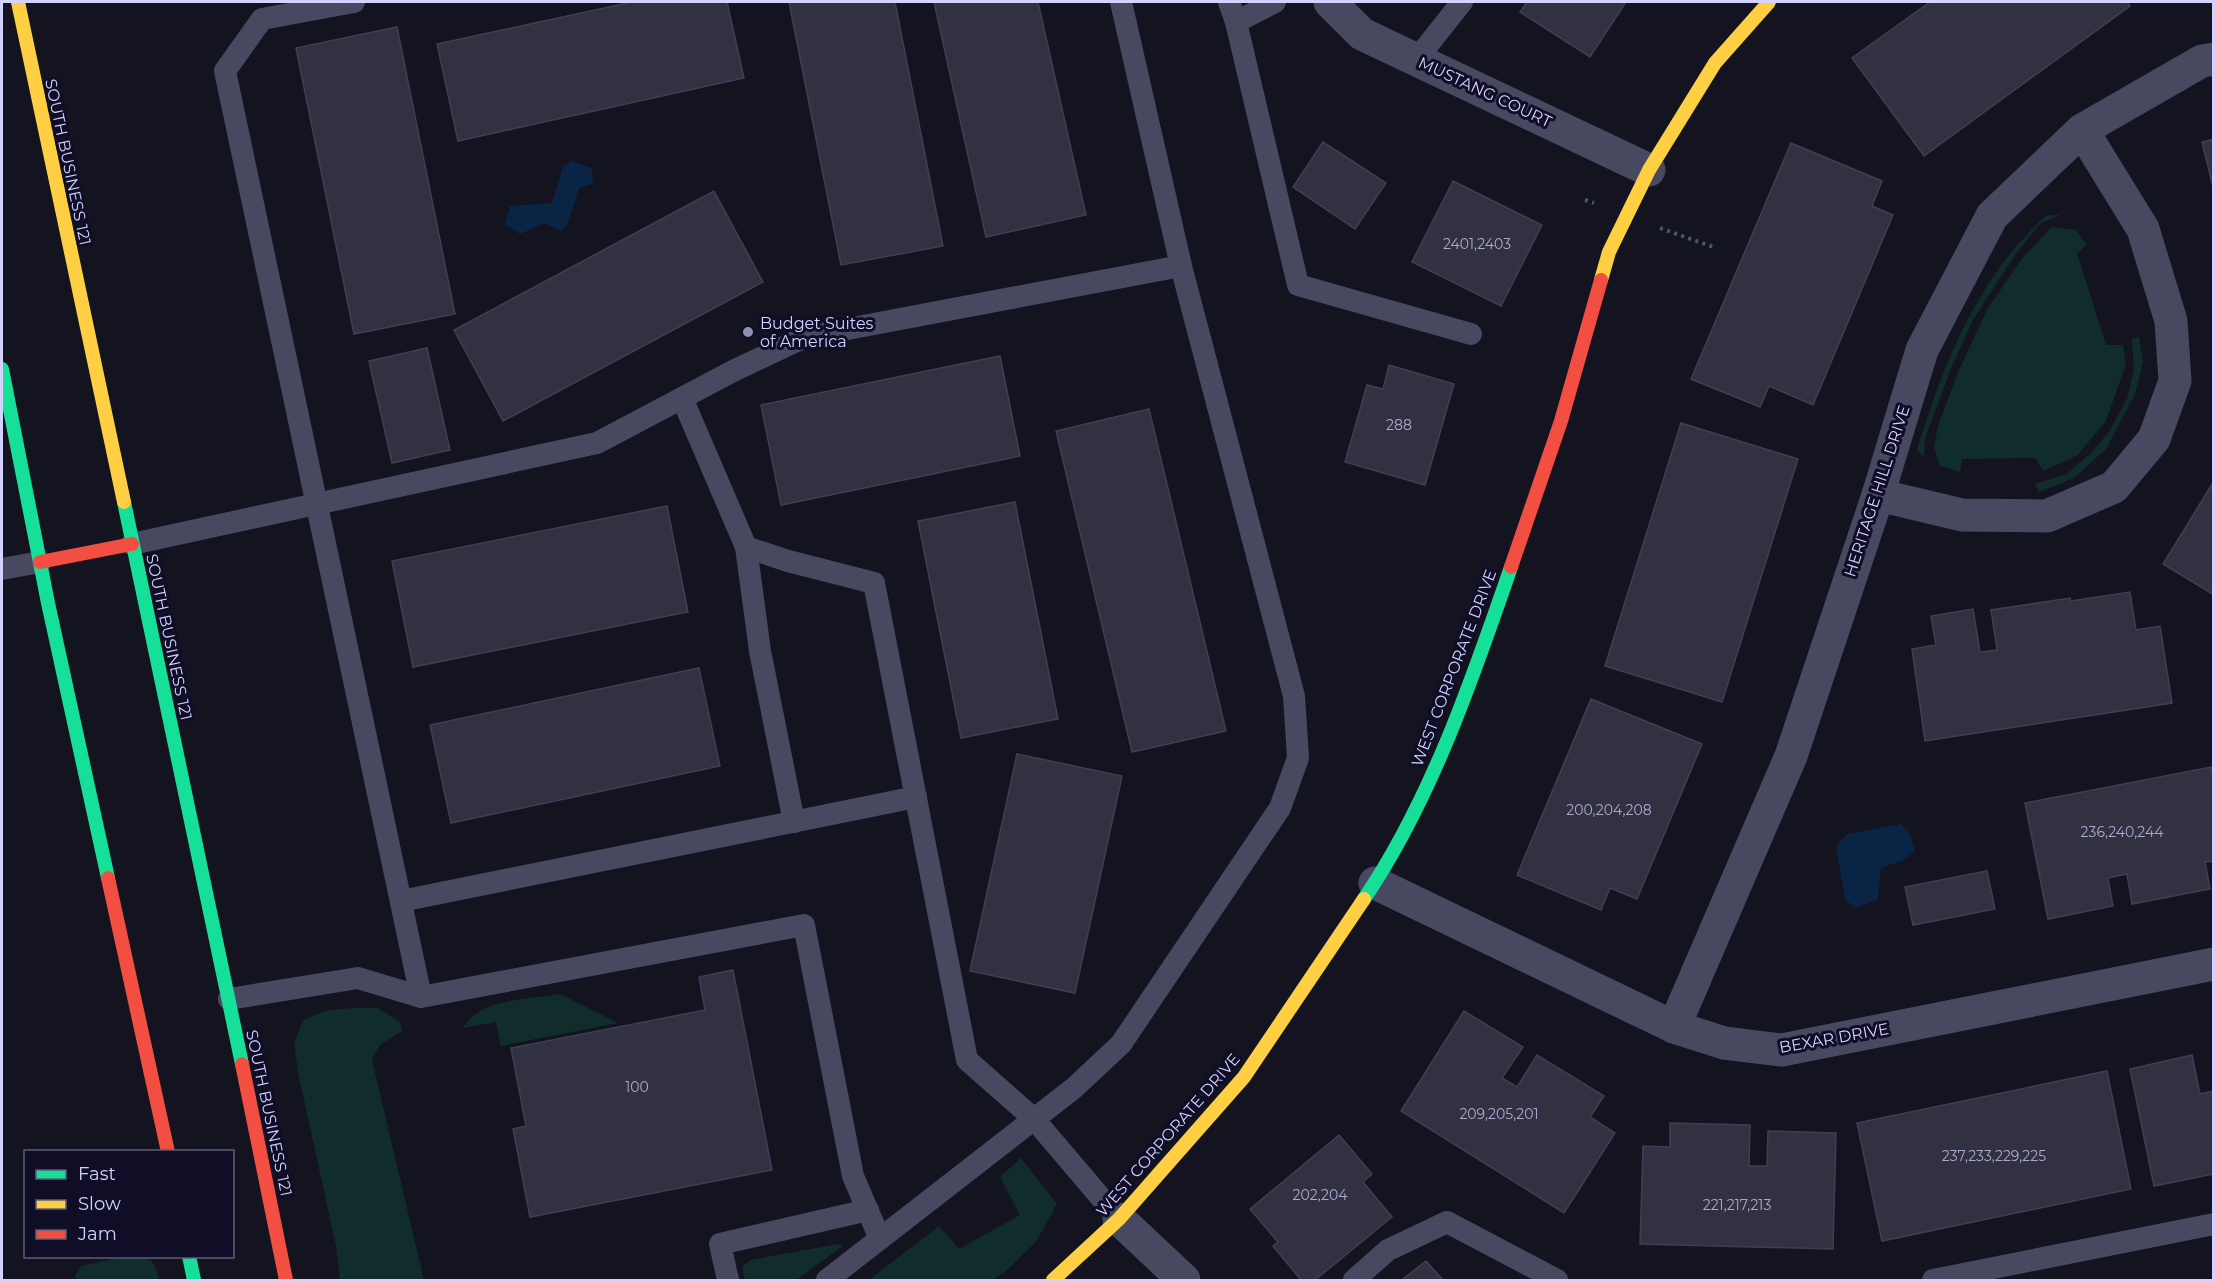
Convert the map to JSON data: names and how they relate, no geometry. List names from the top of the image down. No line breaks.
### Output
{"streets":{"main road":["SOUTH BUSINESS 121","WEST CORPORATE DRIVE"],"street":["MUSTANG COURT","HERITAGE HILL DRIVE","BEXAR DRIVE"]},"crossings":[["MUSTANG COURT","WEST CORPORATE DRIVE"],["HERITAGE HILL DRIVE","BEXAR DRIVE"],["WEST CORPORATE DRIVE","BEXAR DRIVE"]],"places":["Budget Suites of America"],"house_numbers":["2401,2403","288","200,204,208","236,240,244","100","209,205,201","237,233,229,225","202,204","221,217,213"],"legend":["Fast","Slow","Jam"]}
